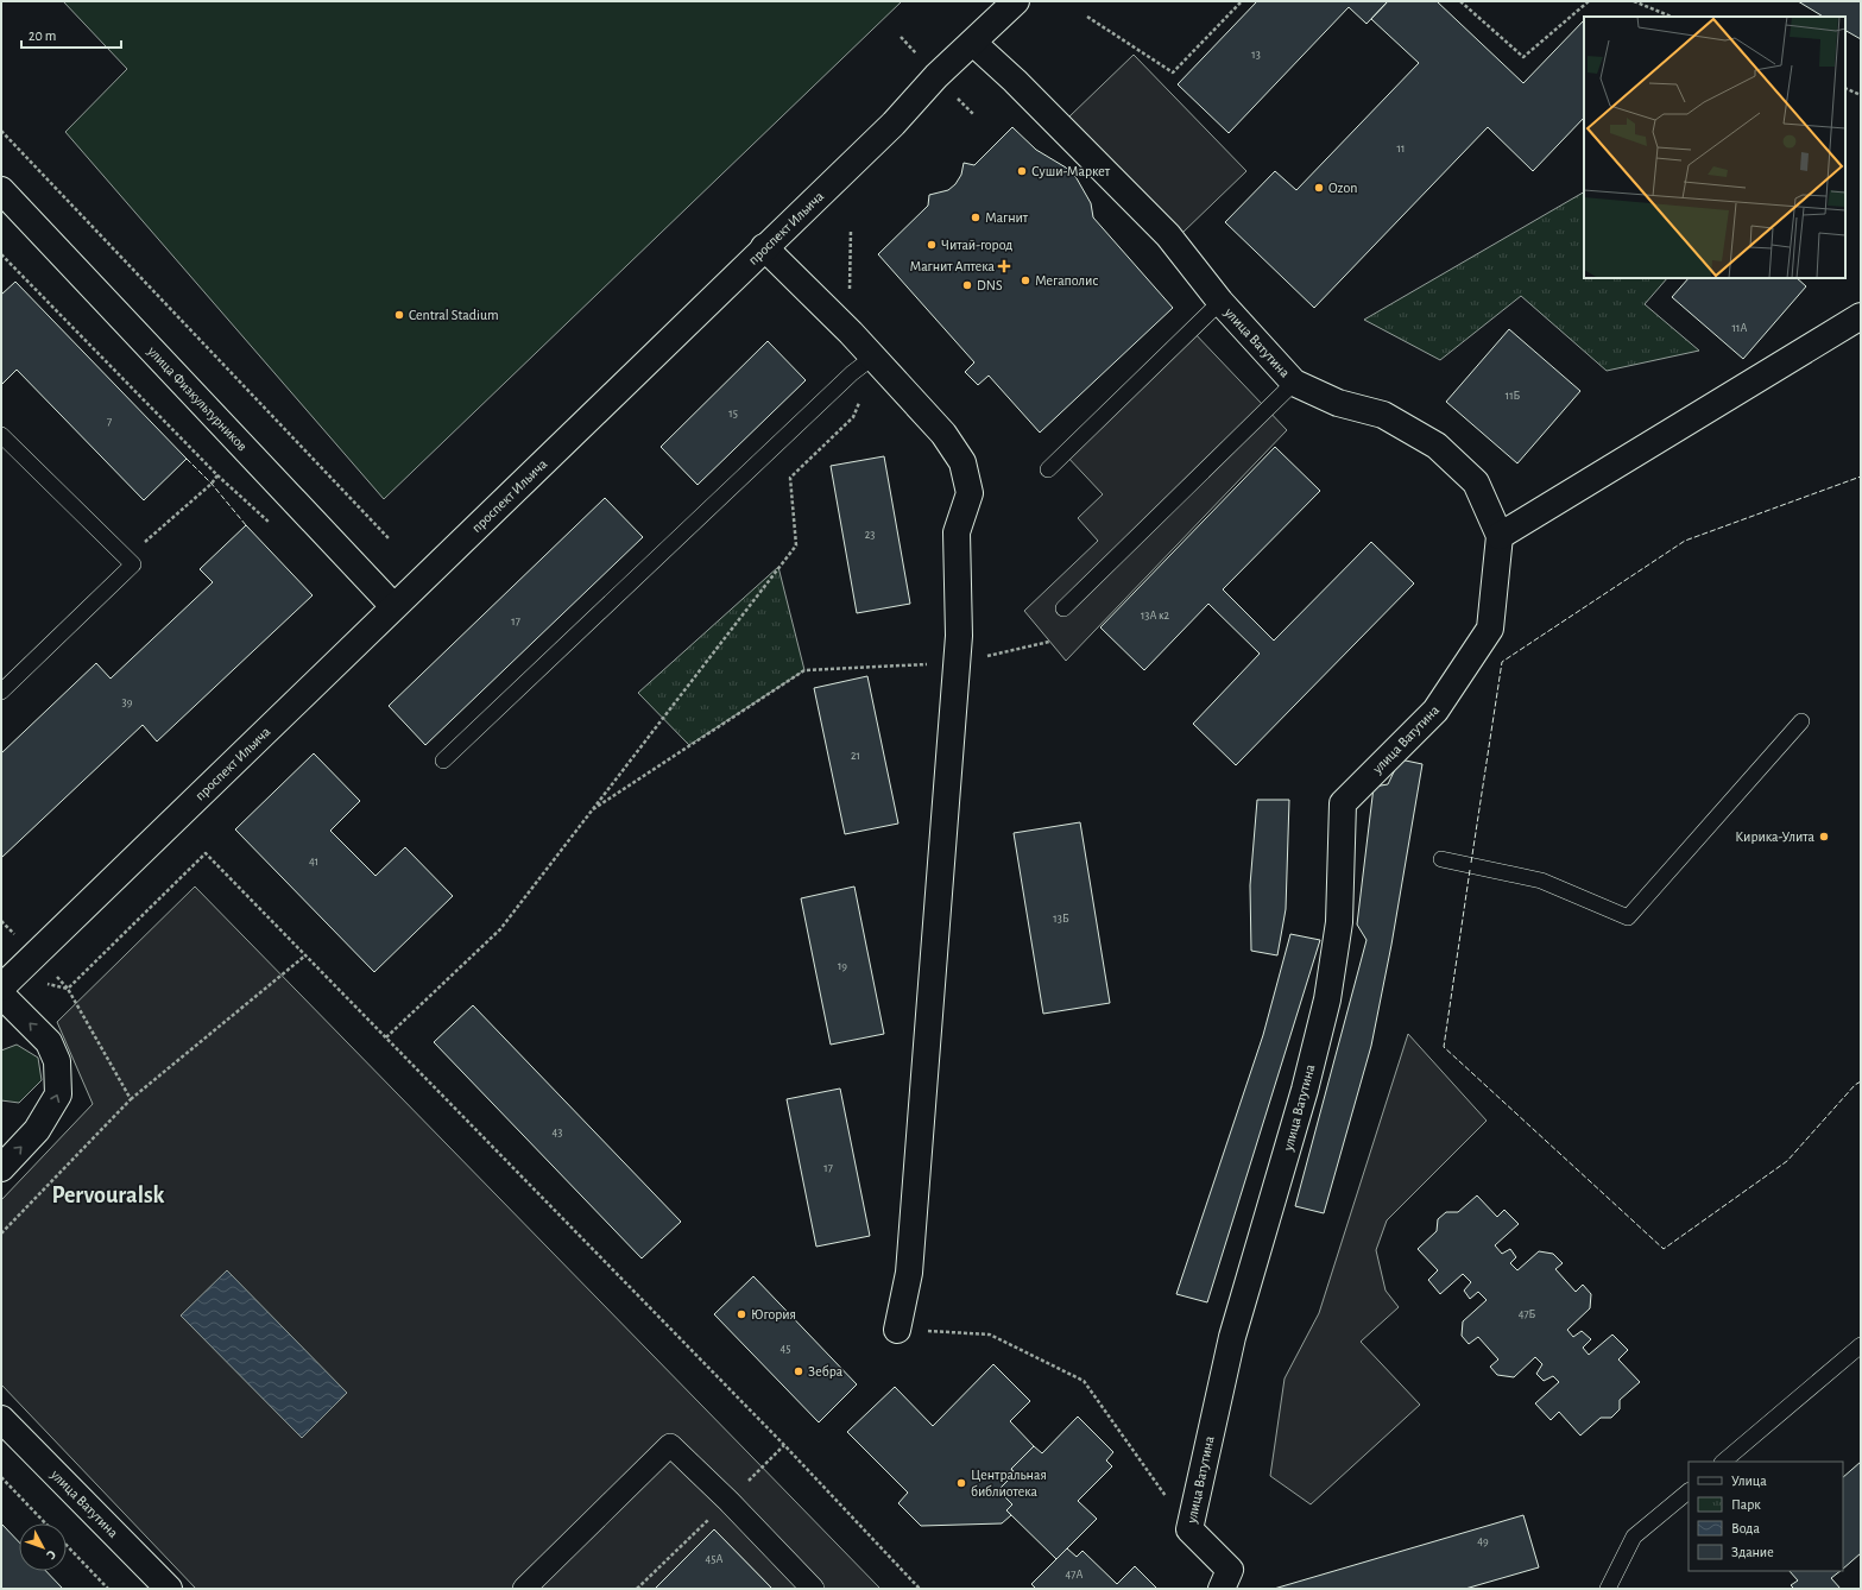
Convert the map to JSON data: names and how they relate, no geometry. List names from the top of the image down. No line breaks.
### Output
{"streets":{"street":["проспект Ильича","улица Ватутина","улица Физкультурников"]},"crossings":[["проспект Ильича","улица Ватутина"],["проспект Ильича","улица Физкультурников"]],"districts":["Pervouralsk"],"places":{"other":["Суши-Маркет","Ozon","Магнит","Читай-город","Мегаполис","DNS","Central Stadium","Кирика-Улита","Югория","Зебра","Центральная библиотека"],"health":["Магнит Аптека"]},"house_numbers":["13","11","11А","11Б","15","7","23","13А к2","17","39","21","41","13Б","19","43","17","47Б","45","49","45А","47А"],"legend":["Улица","Парк","Вода","Здание"],"scale_bar":"20 m","north":"bottom right"}
